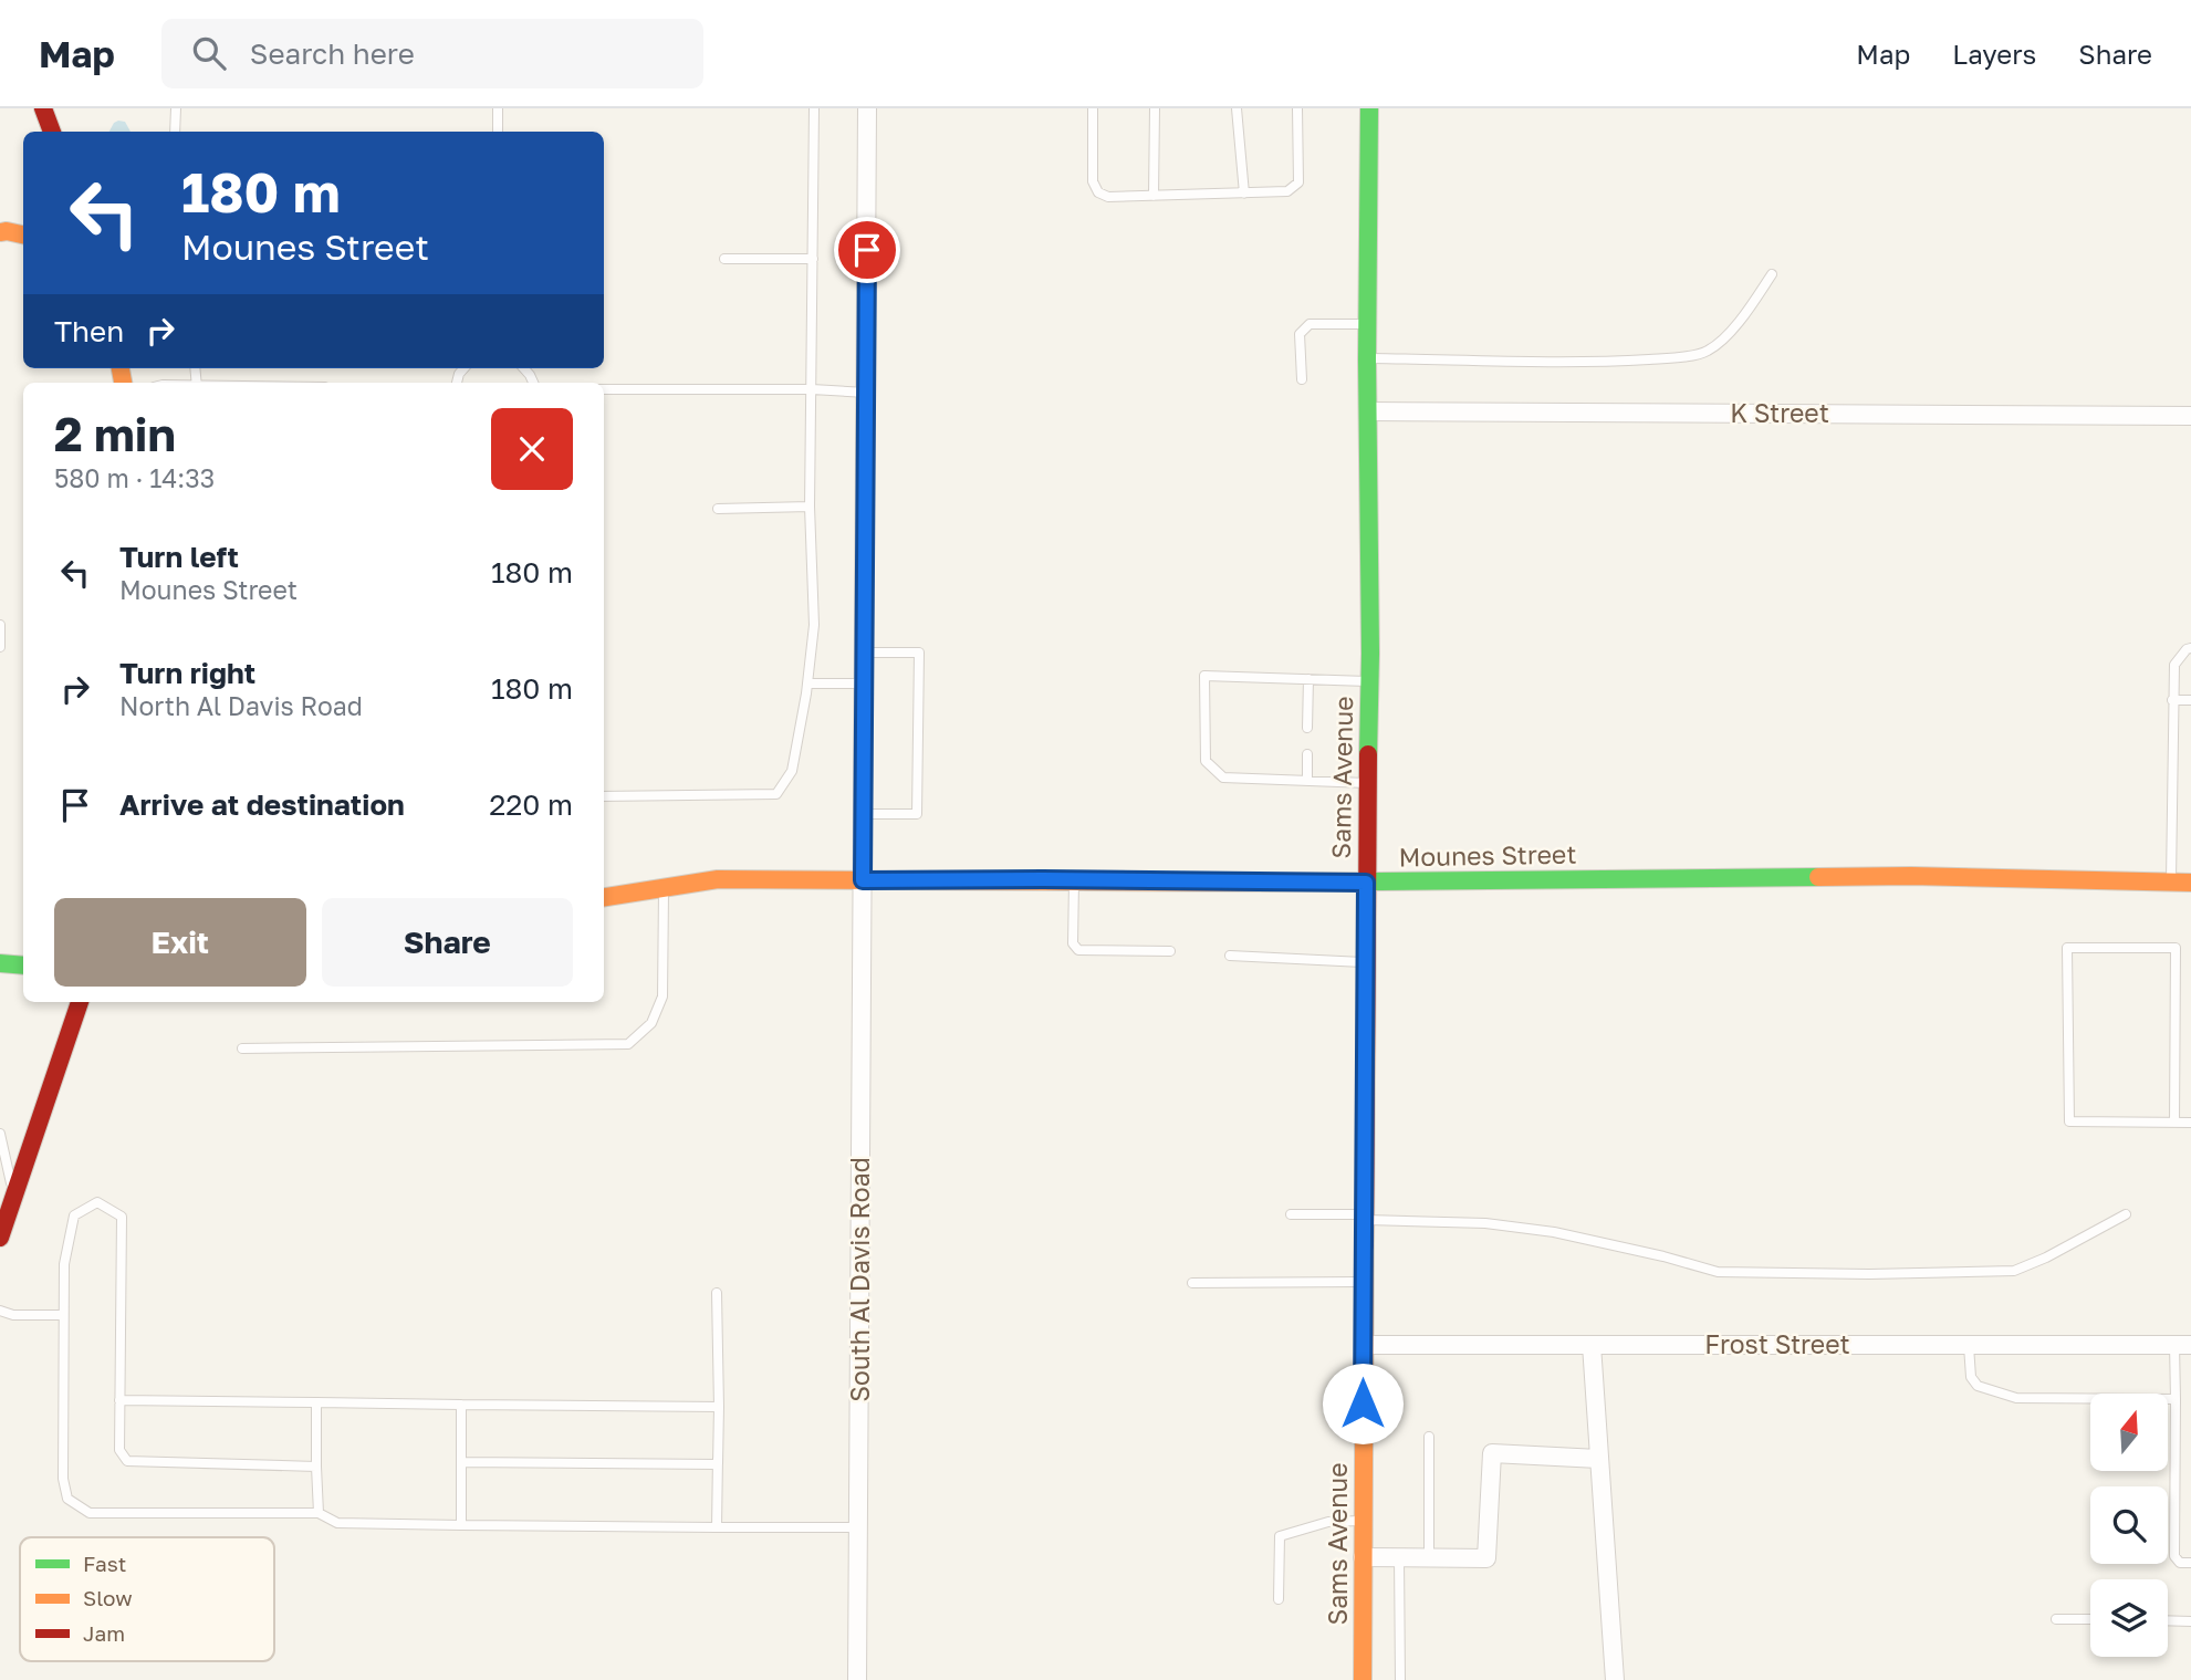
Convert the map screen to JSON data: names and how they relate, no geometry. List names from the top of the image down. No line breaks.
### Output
{"streets":{"main road":["Sams Avenue","Mounes Street"],"street":["K Street","South Al Davis Road","Frost Street"]},"crossings":[["K Street","Sams Avenue"],["Sams Avenue","Mounes Street"],["Sams Avenue","Frost Street"],["Mounes Street","South Al Davis Road"]],"legend":["Fast","Slow","Jam"],"north":"top","page":{"header":"Map","search":"Search here","nav":["Map","Layers","Share"],"turn":["180 m","Mounes Street"],"then":"Then","heading":["2 min","580 m · 14:33"],"list":[{"name":"Turn left","note":"Mounes Street","value":"180 m"},{"name":"Turn right","note":"North Al Davis Road","value":"180 m"},{"name":"Arrive at destination","value":"220 m"}],"buttons":["Exit","Share"]}}
